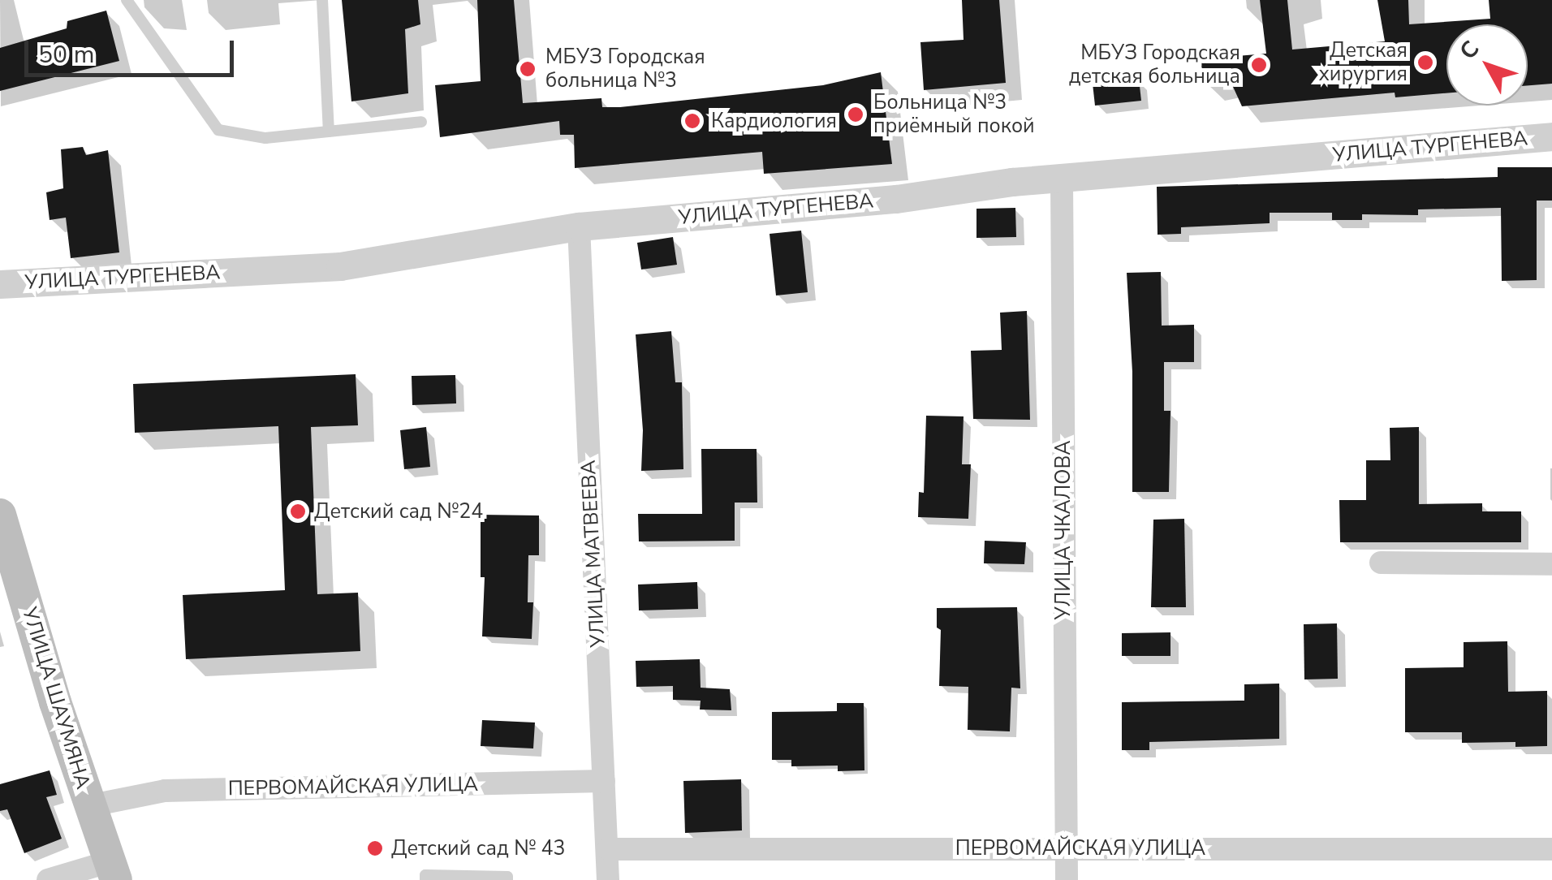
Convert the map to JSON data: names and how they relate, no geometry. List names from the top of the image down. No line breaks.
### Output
{"streets":{"main road":["УЛИЦА ШАУМЯНА"],"street":["УЛИЦА ТУРГЕНЕВА","УЛИЦА ЧКАЛОВА","УЛИЦА МАТВЕЕВА","ПЕРВОМАЙСКАЯ УЛИЦА"]},"crossings":[["УЛИЦА ТУРГЕНЕВА","УЛИЦА ЧКАЛОВА"],["УЛИЦА ТУРГЕНЕВА","УЛИЦА МАТВЕЕВА"],["УЛИЦА ЧКАЛОВА","ПЕРВОМАЙСКАЯ УЛИЦА"],["УЛИЦА МАТВЕЕВА","ПЕРВОМАЙСКАЯ УЛИЦА"]],"places":["Детская хирургия","МБУЗ Городская детская больница","МБУЗ Городская больница №3","Больница №3 приёмный покой","Кардиология","Детский сад №24","Детский сад № 43"],"scale_bar":"50 m","north":"top left"}
